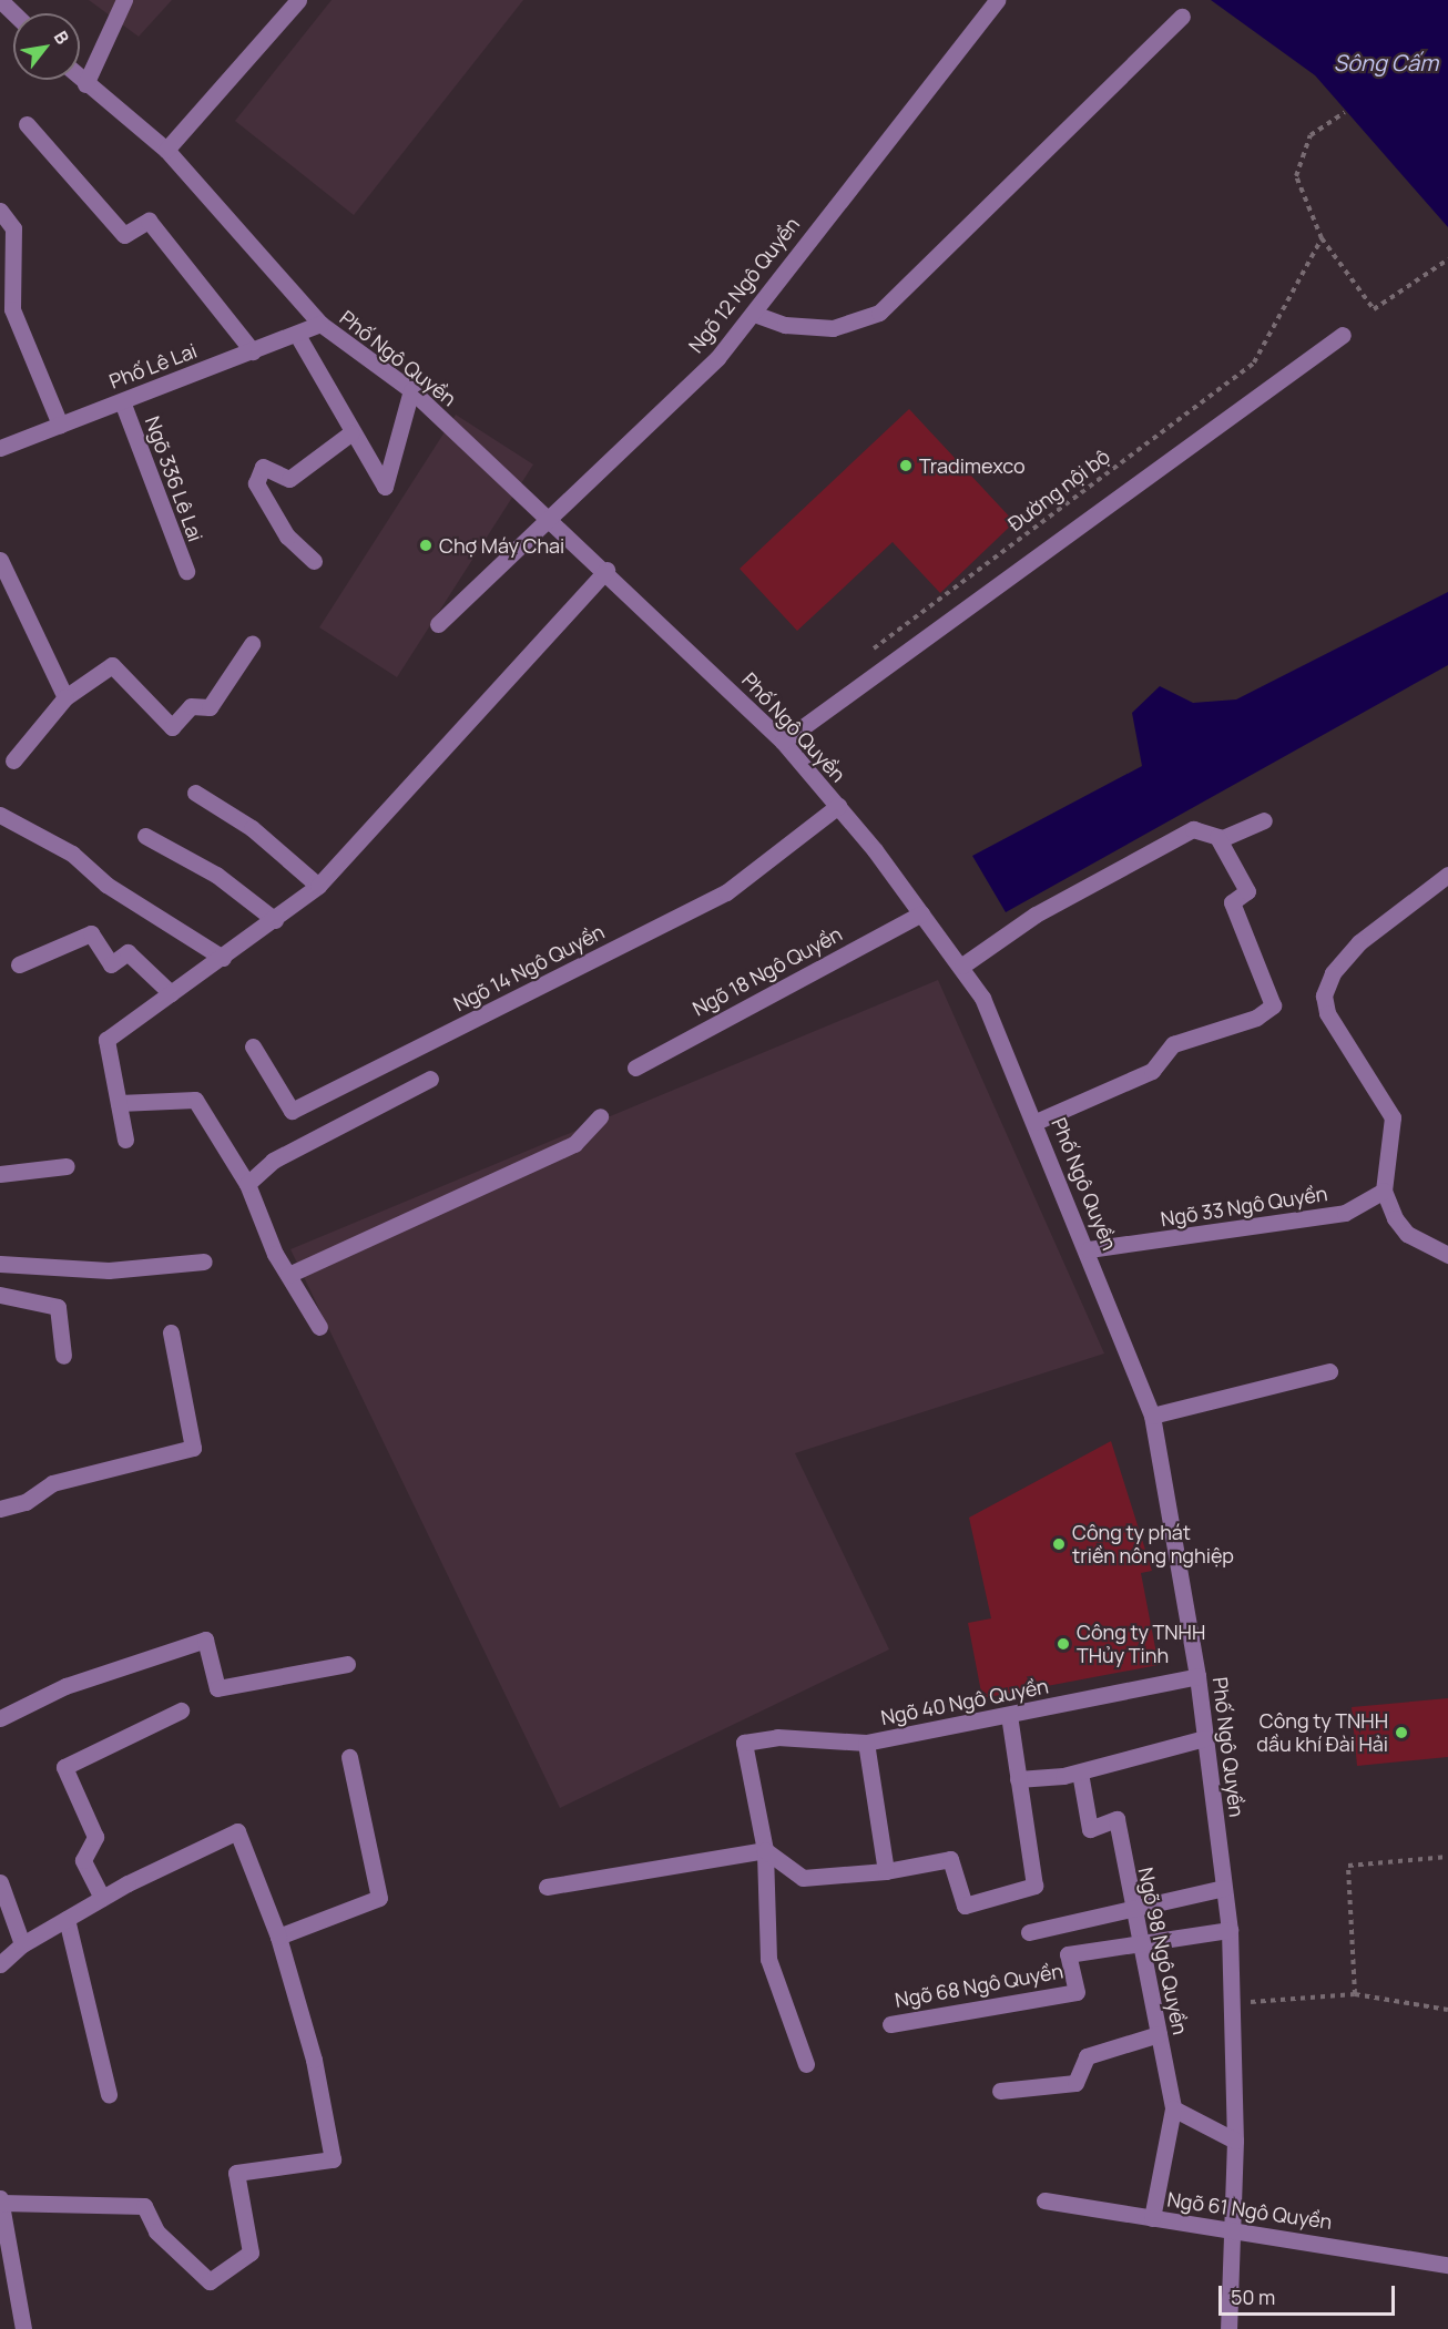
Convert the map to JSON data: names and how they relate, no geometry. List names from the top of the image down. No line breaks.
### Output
{"streets":{"street":["Ngõ 12 Ngô Quyền","Phố Ngô Quyền","Phố Lê Lai","Ngõ 336 Lê Lai","Ngõ 14 Ngô Quyền","Ngõ 18 Ngô Quyền","Ngõ 33 Ngô Quyền","Ngõ 40 Ngô Quyền","Ngõ 98 Ngô Quyền","Ngõ 68 Ngô Quyền","Ngõ 61 Ngô Quyền"],"path":["Đường nội bộ"]},"crossings":[["Ngõ 12 Ngô Quyền","Phố Ngô Quyền"],["Phố Ngô Quyền","Phố Lê Lai"],["Phố Ngô Quyền","Ngõ 14 Ngô Quyền"],["Phố Ngô Quyền","Ngõ 18 Ngô Quyền"],["Phố Ngô Quyền","Ngõ 33 Ngô Quyền"],["Phố Ngô Quyền","Ngõ 40 Ngô Quyền"],["Phố Ngô Quyền","Ngõ 68 Ngô Quyền"],["Phố Ngô Quyền","Ngõ 61 Ngô Quyền"],["Phố Lê Lai","Ngõ 336 Lê Lai"],["Ngõ 98 Ngô Quyền","Ngõ 68 Ngô Quyền"]],"water":["Sông Cấm"],"places":["Tradimexco","Chợ Máy Chai","Công ty phát triền nông nghiệp","Công ty TNHH THủy Tinh","Công ty TNHH dầu khí Đài Hải"],"scale_bar":"50 m","north":"top right"}
